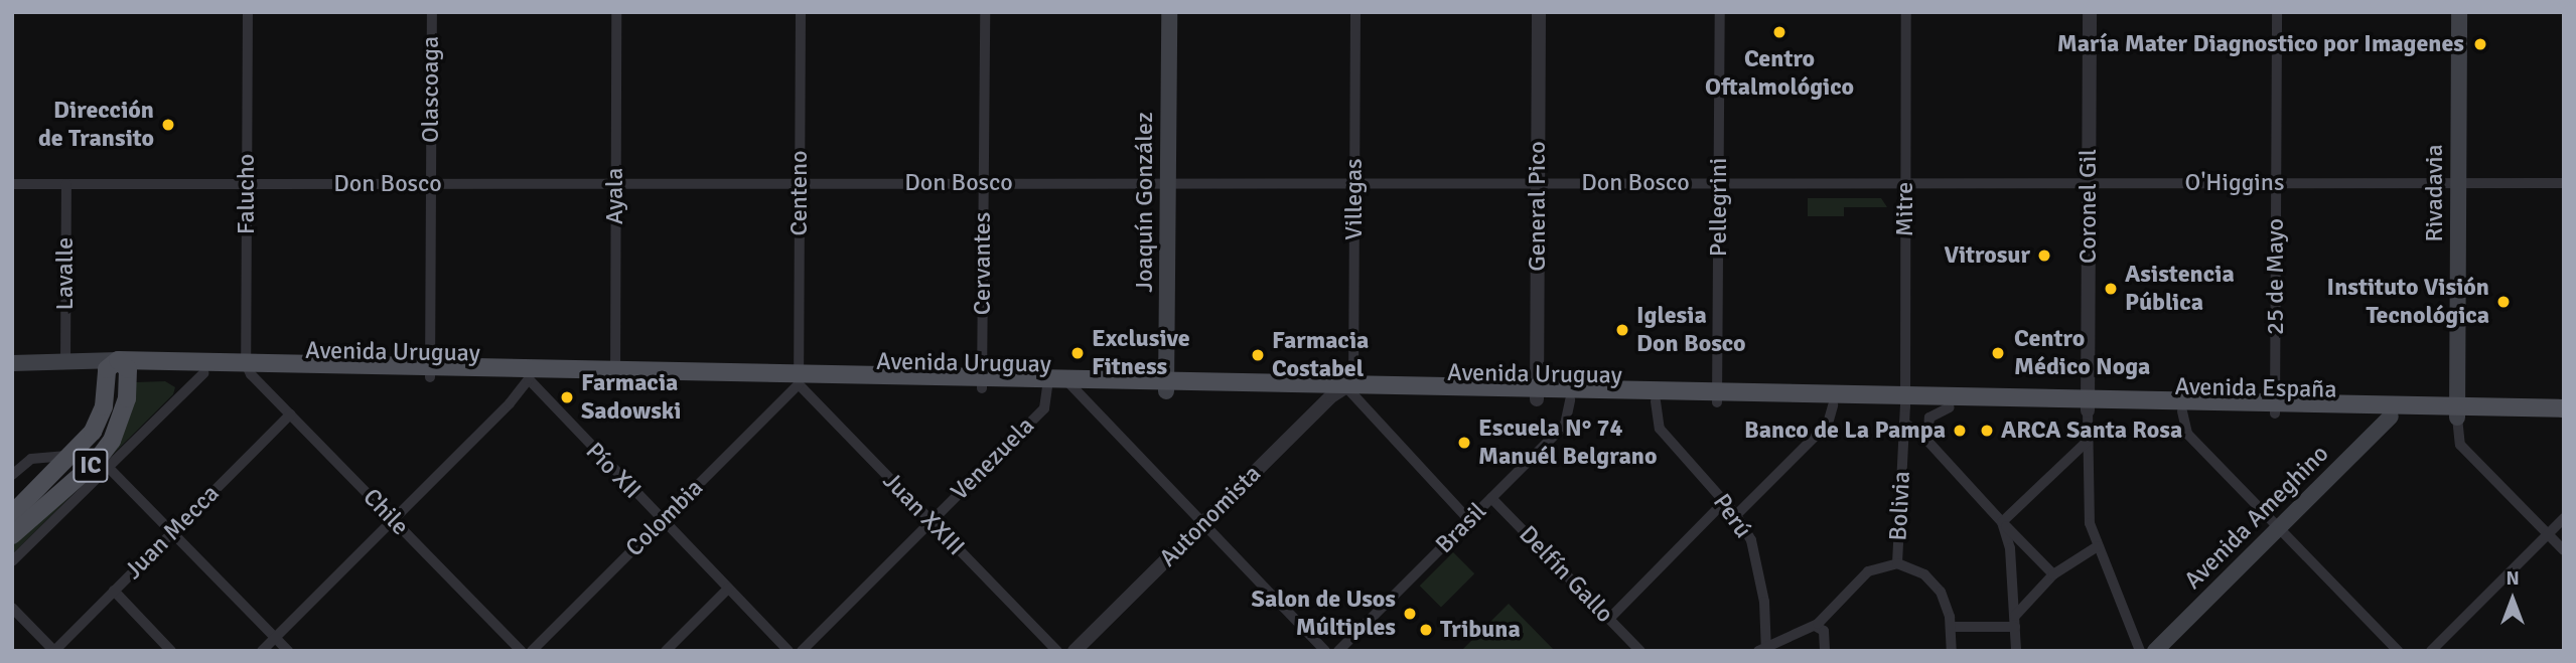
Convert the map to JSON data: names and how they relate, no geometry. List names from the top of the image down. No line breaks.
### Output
{"streets":{"main road":["Rivadavia","Joaquín González","Avenida Uruguay","Avenida España","IC","Avenida Ameghino"],"street":["Olascoaga","Don Bosco","O'Higgins","Centeno","Falucho","Ayala","Villegas","General Pico","Coronel Gil","Pellegrini","Mitre","Cervantes","Lavalle","25 de Mayo","Venezuela","Pío XII","Bolivia","Chile","Juan XXIII","Autonomista","Perú","Colombia","Brasil","Juan Mecca","Delfín Gallo"]},"crossings":[["Olascoaga","Don Bosco"],["Olascoaga","Avenida Uruguay"],["Don Bosco","O'Higgins"],["Don Bosco","Centeno"],["Don Bosco","Falucho"],["Don Bosco","Ayala"],["Don Bosco","Villegas"],["Don Bosco","Joaquín González"],["Don Bosco","General Pico"],["Don Bosco","Pellegrini"],["Don Bosco","Mitre"],["Don Bosco","Cervantes"],["Don Bosco","Lavalle"],["O'Higgins","Rivadavia"],["O'Higgins","Coronel Gil"],["O'Higgins","Mitre"],["O'Higgins","25 de Mayo"],["Centeno","Avenida Uruguay"],["Centeno","Juan XXIII"],["Centeno","Colombia"],["Rivadavia","Avenida España"],["Falucho","Avenida Uruguay"],["Falucho","Chile"],["Ayala","Avenida Uruguay"],["Villegas","Avenida Uruguay"],["Joaquín González","Avenida Uruguay"],["General Pico","Avenida Uruguay"],["Coronel Gil","Avenida España"],["Pellegrini","Avenida Uruguay"],["Mitre","Avenida Uruguay"],["Mitre","Avenida España"],["Mitre","Bolivia"],["Cervantes","Avenida Uruguay"],["Lavalle","Avenida Uruguay"],["25 de Mayo","Avenida España"],["Avenida Uruguay","Avenida España"],["Avenida Uruguay","Venezuela"],["Avenida Uruguay","IC"],["Avenida Uruguay","Pío XII"],["Avenida Uruguay","Bolivia"],["Avenida Uruguay","Chile"],["Avenida Uruguay","Juan XXIII"],["Avenida Uruguay","Autonomista"],["Avenida Uruguay","Perú"],["Avenida Uruguay","Colombia"],["Avenida Uruguay","Brasil"],["Avenida España","Bolivia"],["Avenida España","Avenida Ameghino"],["Venezuela","Juan XXIII"],["Pío XII","Colombia"],["Bolivia","Perú"],["Chile","Juan Mecca"],["Juan XXIII","Colombia"],["Brasil","Delfín Gallo"]],"places":["Centro Oftalmológico","María Mater Diagnostico por Imagenes","Dirección de Transito","Vitrosur","Asistencia Pública","Instituto Visión Tecnológica","Iglesia Don Bosco","Exclusive Fitness","Centro Médico Noga","Farmacia Costabel","Farmacia Sadowski","Banco de La Pampa","ARCA Santa Rosa","Escuela N° 74 Manuél Belgrano","Salon de Usos Múltiples","Tribuna"],"north":"top"}
